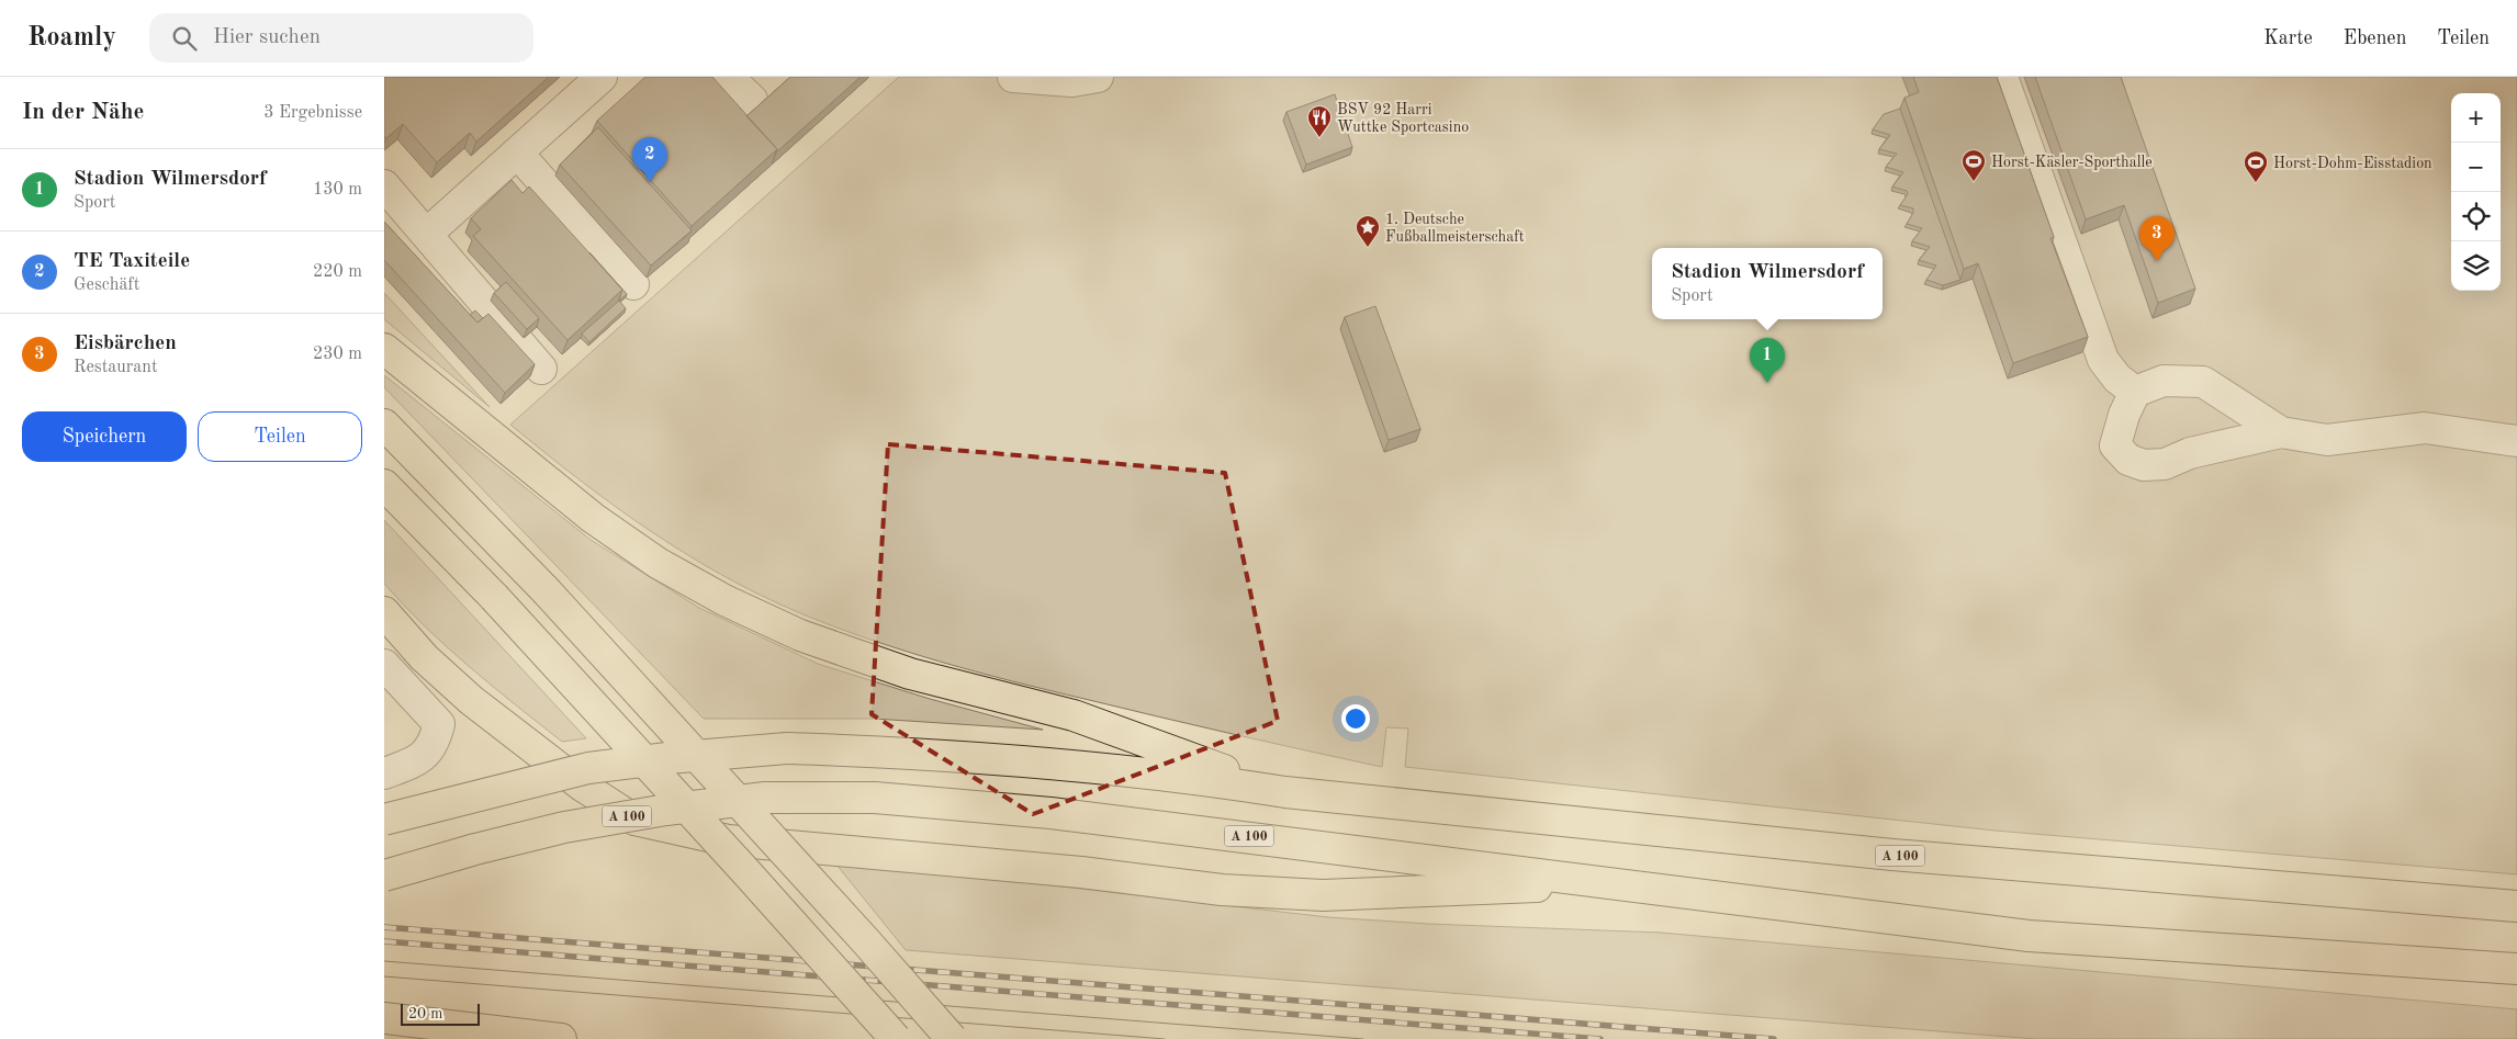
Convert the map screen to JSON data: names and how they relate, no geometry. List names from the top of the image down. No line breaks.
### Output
{"streets":{"highway":["A 100"]},"places":{"restaurant":["BSV 92 Harri Wuttke Sportcasino"],"sports":["Horst-Käsler-Sporthalle","Horst-Dohm-Eisstadion"],"place":["1. Deutsche Fußballmeisterschaft"]},"scale_bar":"20 m","page":{"header":"Roamly","search":"Hier suchen","nav":["Karte","Ebenen","Teilen"],"heading":["In der Nähe","3 Ergebnisse"],"map_buttons":["+","−"],"pins":["2","3","1"],"list":[{"mark":"1","name":"Stadion Wilmersdorf","note":"Sport","value":"130 m"},{"mark":"2","name":"TE Taxiteile","note":"Geschäft","value":"220 m"},{"mark":"3","name":"Eisbärchen","note":"Restaurant","value":"230 m"}],"popup":["Stadion Wilmersdorf","Sport"],"buttons":["Speichern","Teilen"],"scale":"20 m"}}
